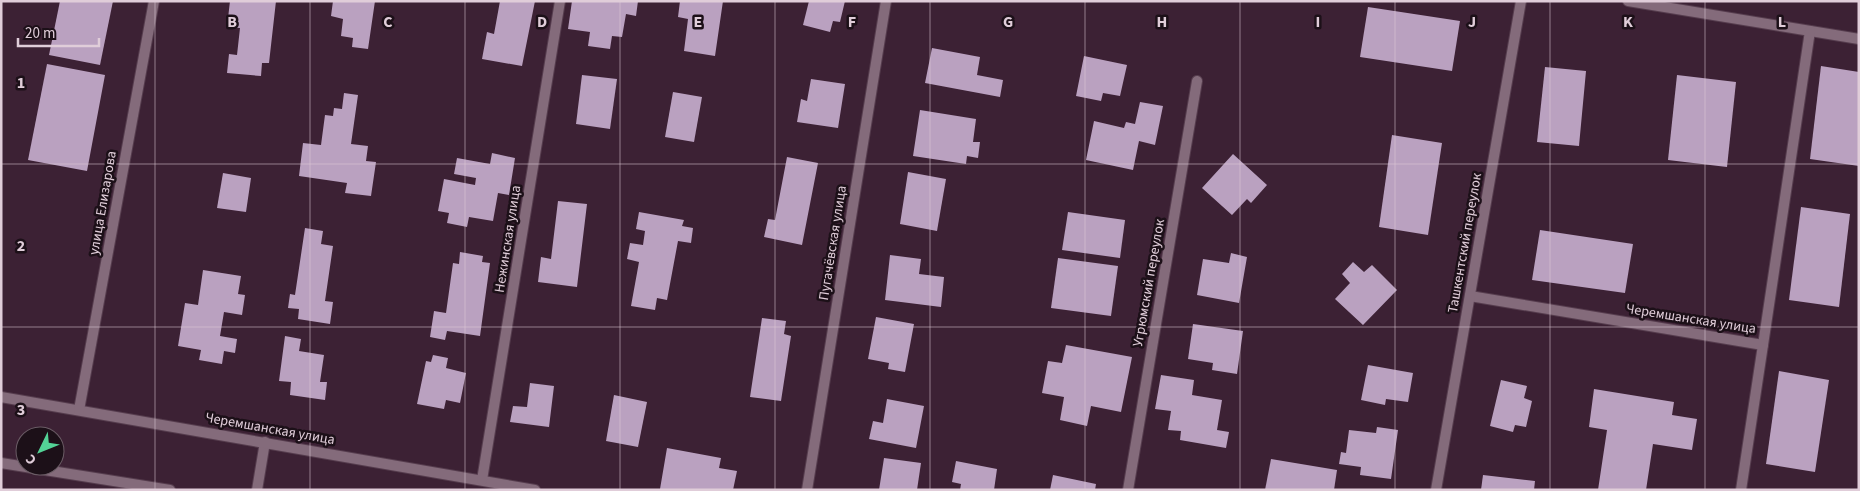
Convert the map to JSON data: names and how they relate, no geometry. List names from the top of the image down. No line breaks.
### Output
{"streets":{"street":["улица Елизарова","Нежинская улица","Пугачёвская улица","Ташкентский переулок","Угрюмский переулок","Черемшанская улица"]},"crossings":[["улица Елизарова","Черемшанская улица"],["Нежинская улица","Черемшанская улица"],["Ташкентский переулок","Черемшанская улица"]],"scale_bar":"20 m","north":"bottom left","grid":{"columns":["B","C","D","E","F","G","H","I","J","K","L"],"rows":["1","2","3"]}}
